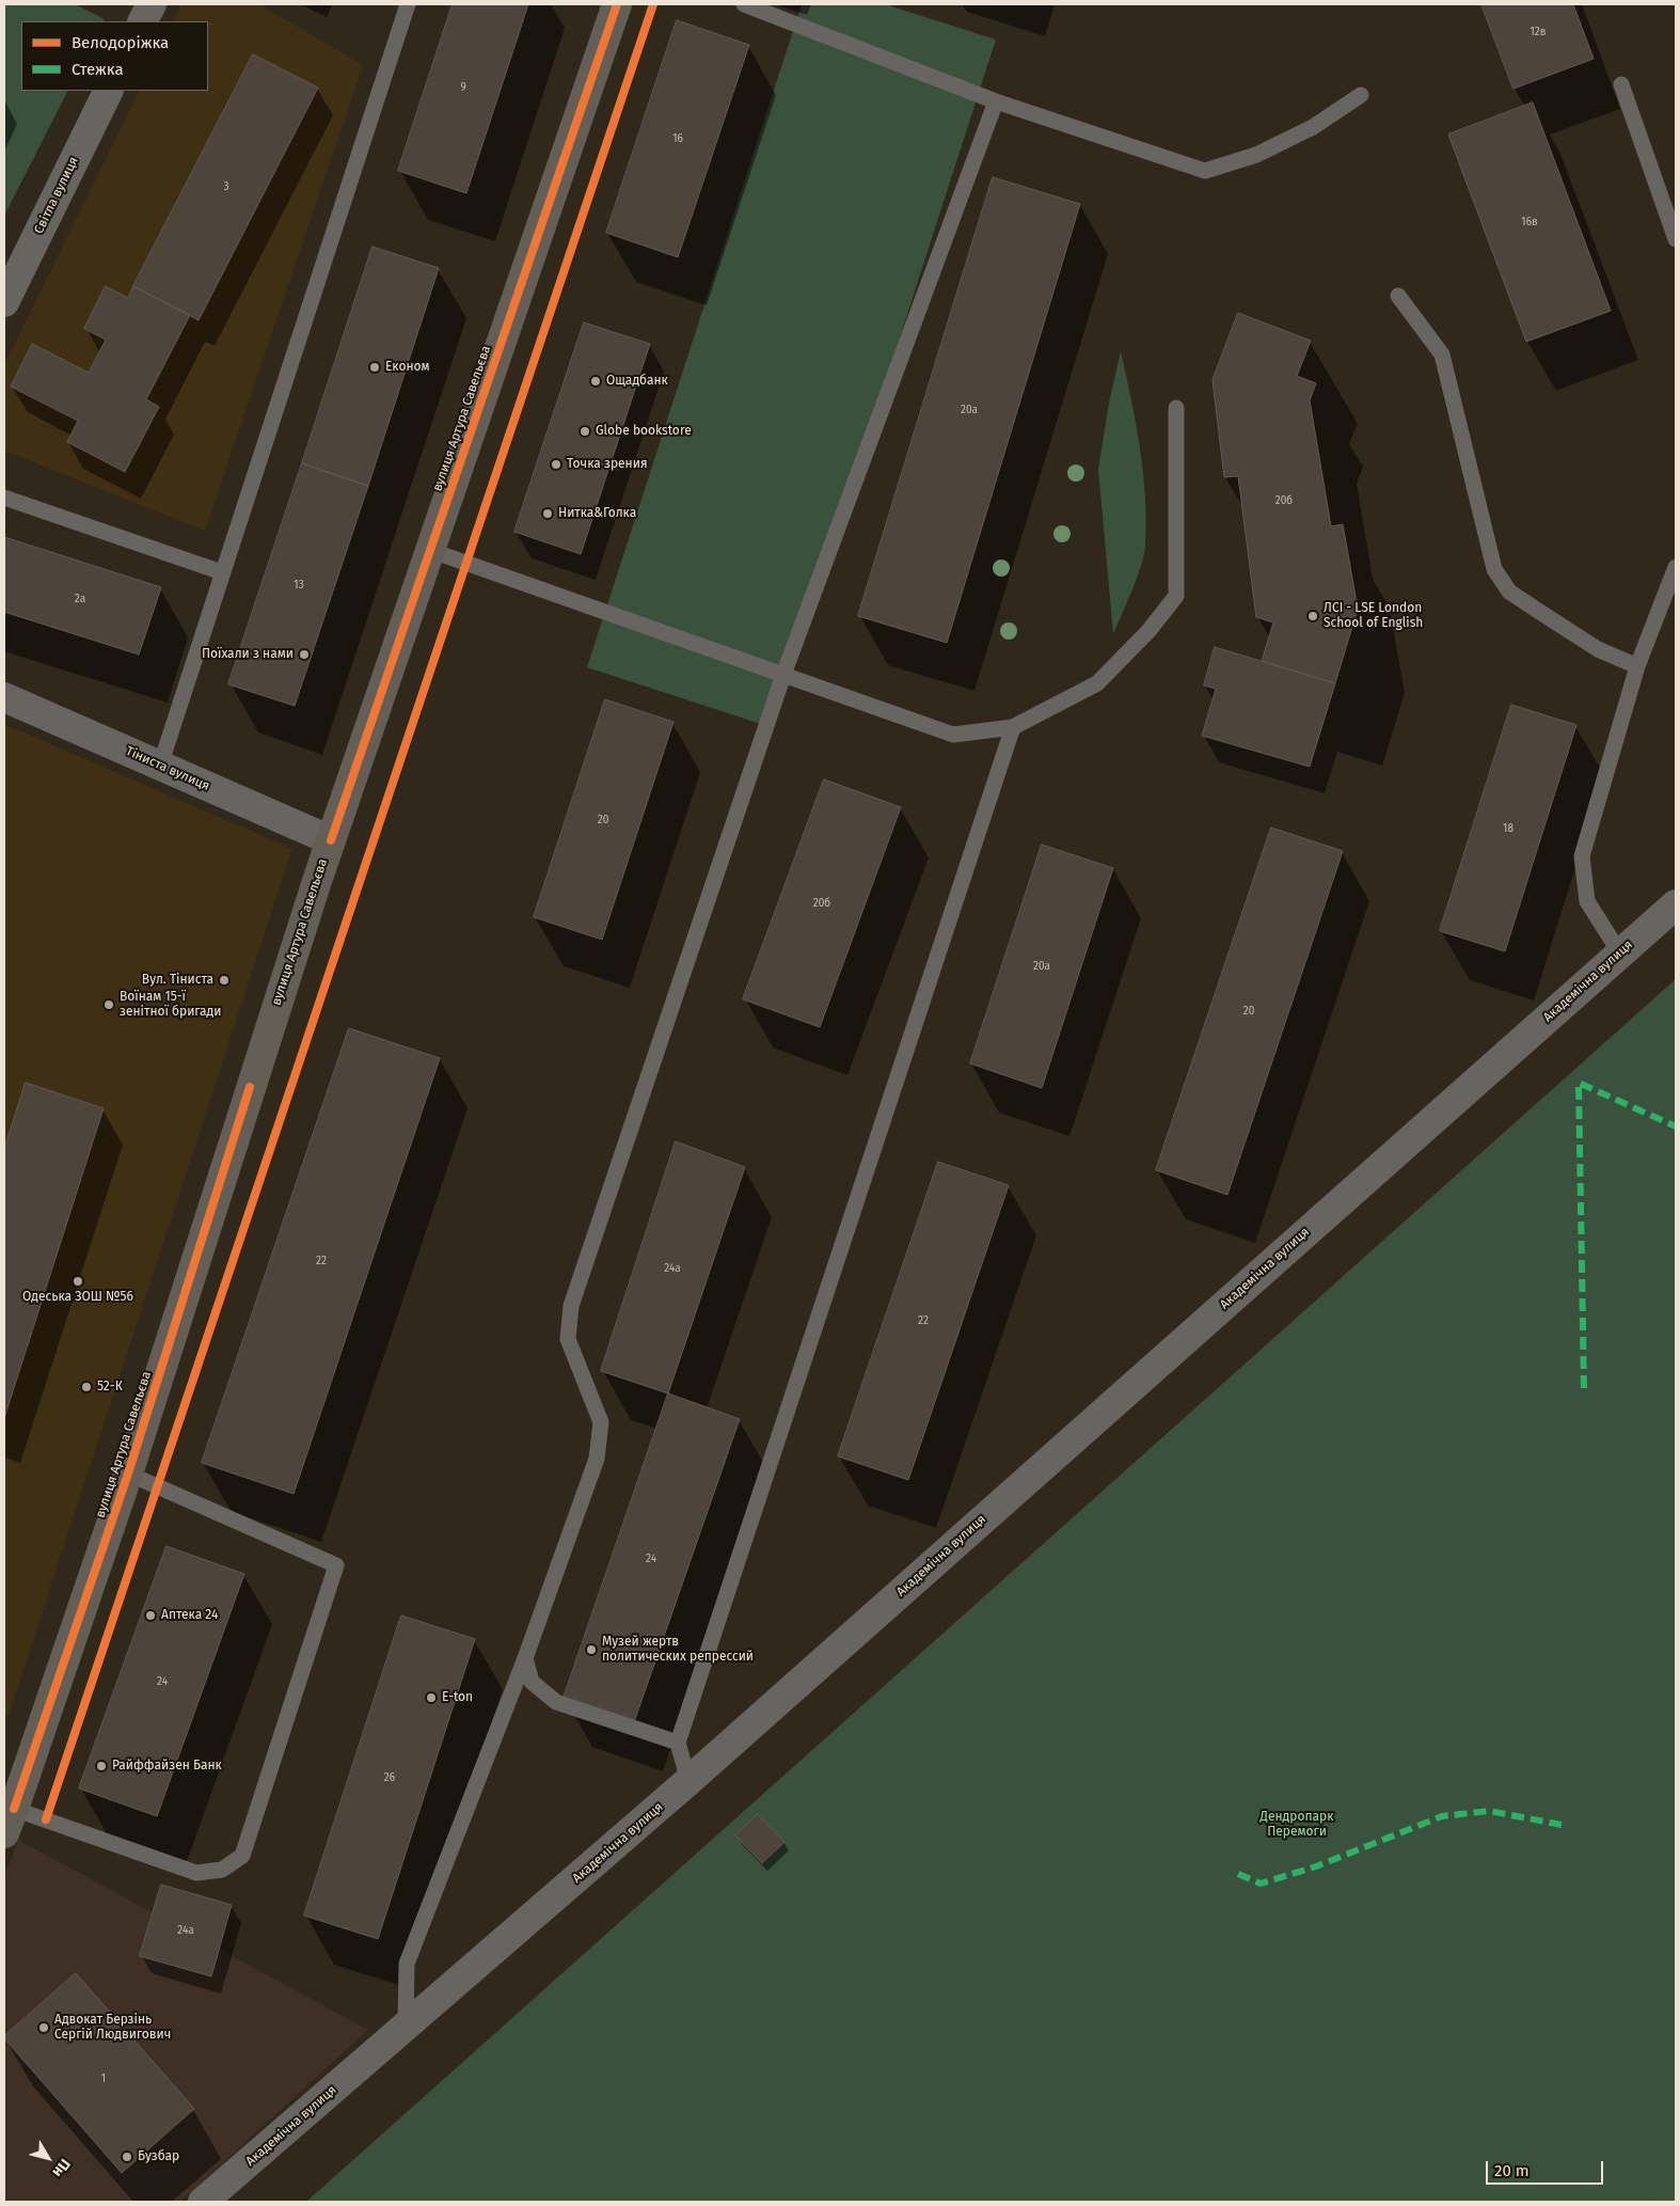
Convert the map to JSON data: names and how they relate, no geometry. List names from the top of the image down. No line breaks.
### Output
{"streets":{"main road":["вулиця Артура Савельєва"],"street":["Світла вулиця","Тіниста вулиця","Академічна вулиця"]},"crossings":[["вулиця Артура Савельєва","Тіниста вулиця"]],"parks":["Дендропарк Перемоги"],"places":["Економ","Ощадбанк","Globe bookstore","Точка зрения","Нитка&Голка","ЛСІ - LSE London School of English","Поїхали з нами","Вул. Тіниста","Воїнам 15-ї зенітної бригади","Одеська ЗОШ №56","52-К","Аптека 24","Музей жертв политических репрессий","E-ton","Райффайзен Банк","Адвокат Берзінь Сергій Людвигович","Бузбар"],"house_numbers":["12в","9","16","3","16в","20а","20б","13","2а","20","18","20б","20а","20","22","24а","22","24","24","26","24а","1"],"legend":["Велодоріжка","Стежка"],"scale_bar":"20 m","north":"bottom right"}
